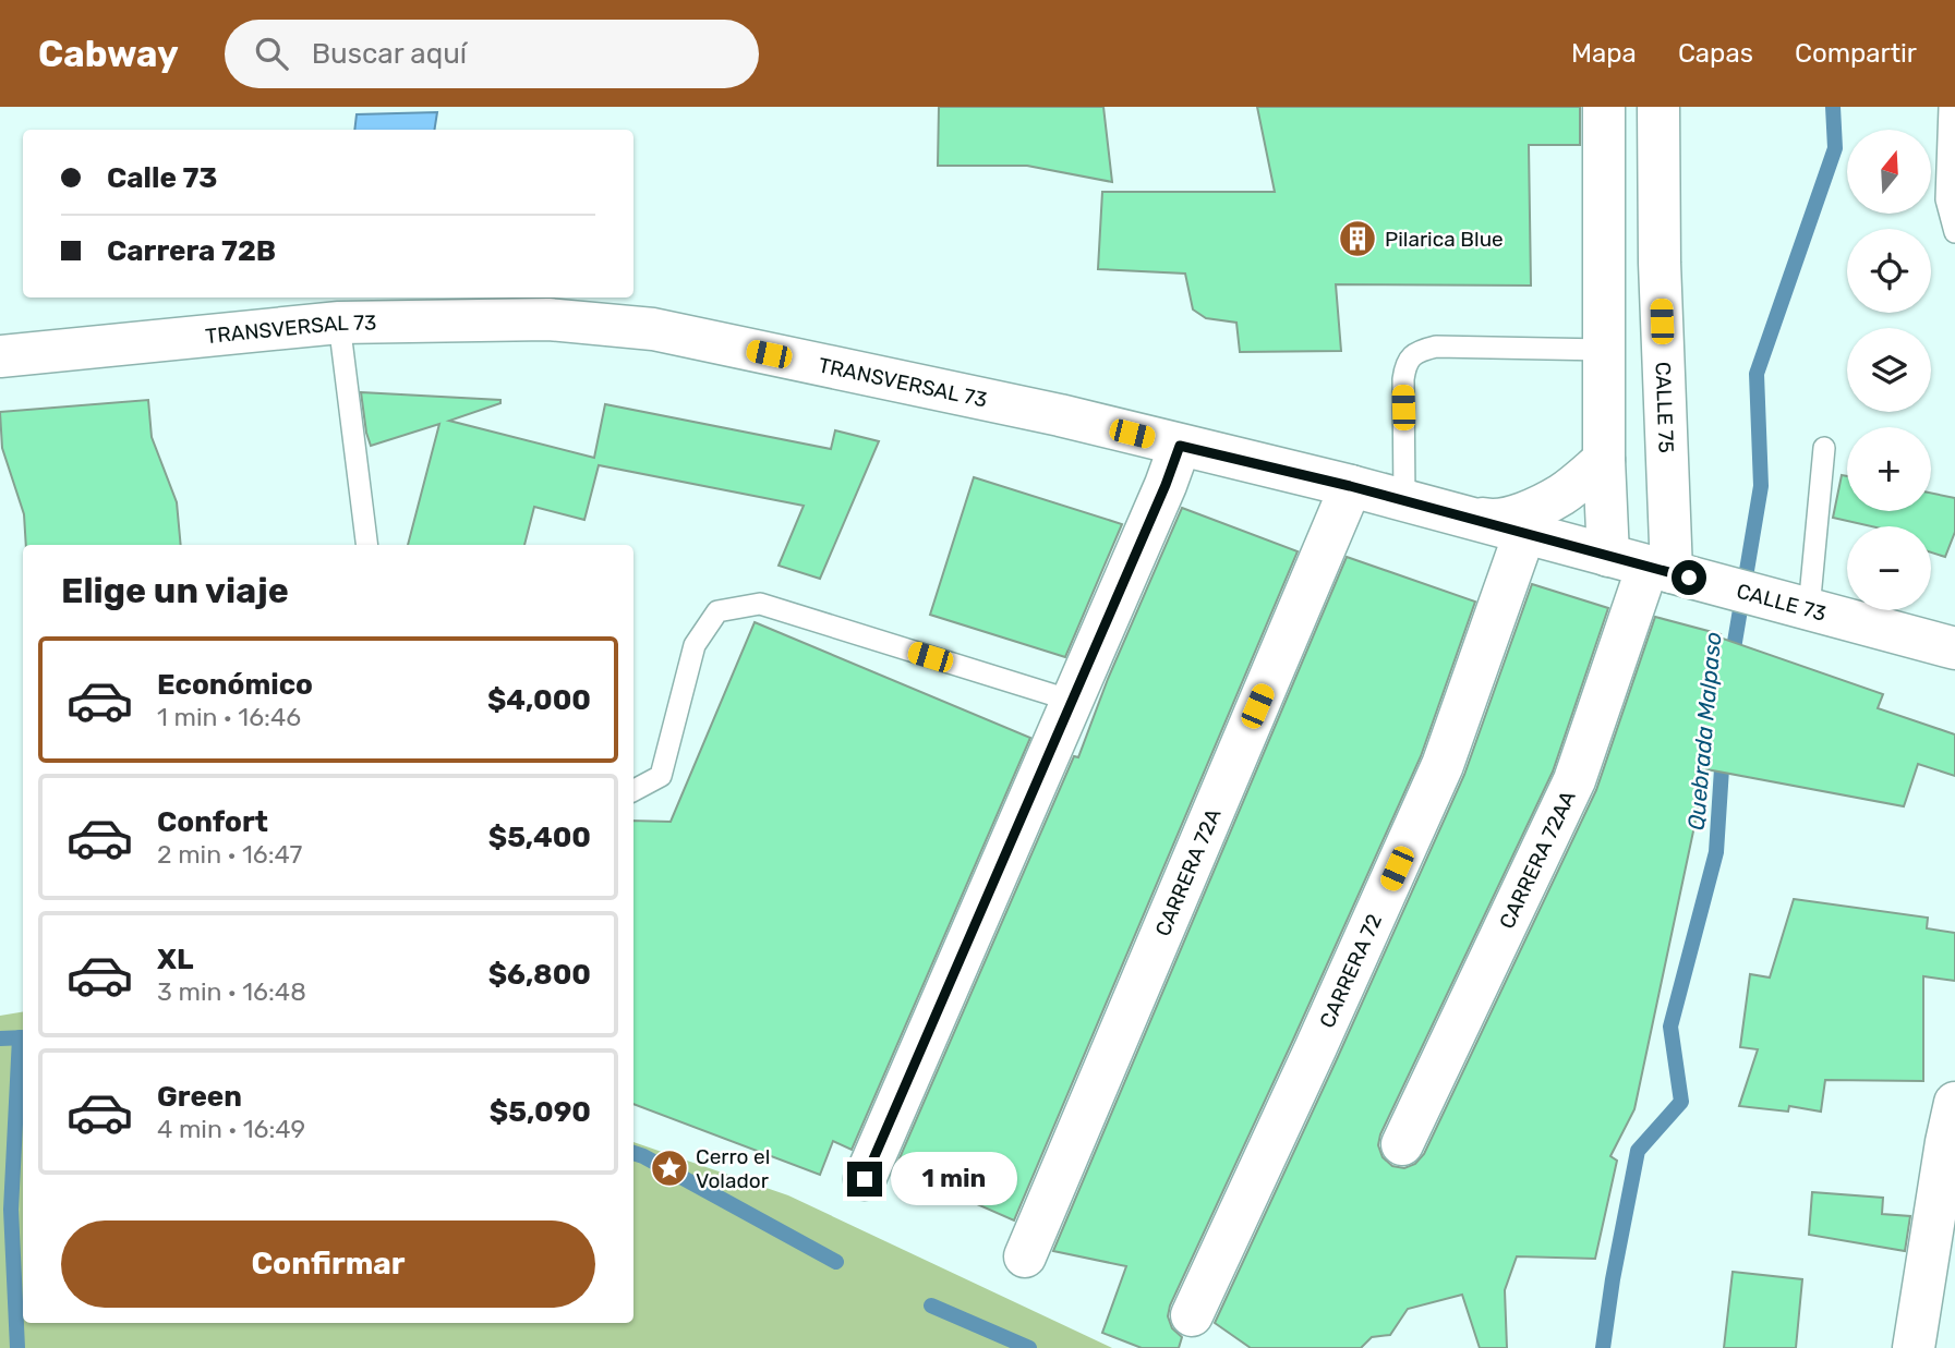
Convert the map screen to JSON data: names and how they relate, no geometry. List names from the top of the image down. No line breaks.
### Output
{"streets":{"street":["TRANSVERSAL 73","CALLE 75","CALLE 73","CARRERA 72AA","CARRERA 72A","CARRERA 72"]},"crossings":[["TRANSVERSAL 73","CALLE 75"],["TRANSVERSAL 73","CALLE 73"],["TRANSVERSAL 73","CARRERA 72AA"],["TRANSVERSAL 73","CARRERA 72A"],["TRANSVERSAL 73","CARRERA 72"],["CALLE 75","CALLE 73"],["CALLE 75","CARRERA 72AA"],["CALLE 73","CARRERA 72AA"]],"water":["Quebrada Malpaso"],"places":{"building":["Pilarica Blue"],"place":["Cerro el Volador"]},"north":"top","page":{"header":"Cabway","search":"Buscar aquí","nav":["Mapa","Capas","Compartir"],"map_buttons":["+","−"],"banner":["Calle 73","Carrera 72B"],"heading":"Elige un viaje","list":[{"name":"Económico","note":"1 min · 16:46","value":"$4,000"},{"name":"Confort","note":"2 min · 16:47","value":"$5,400"},{"name":"XL","note":"3 min · 16:48","value":"$6,800"},{"name":"Green","note":"4 min · 16:49","value":"$5,090"}],"bubble":"1 min","buttons":"Confirmar"}}
